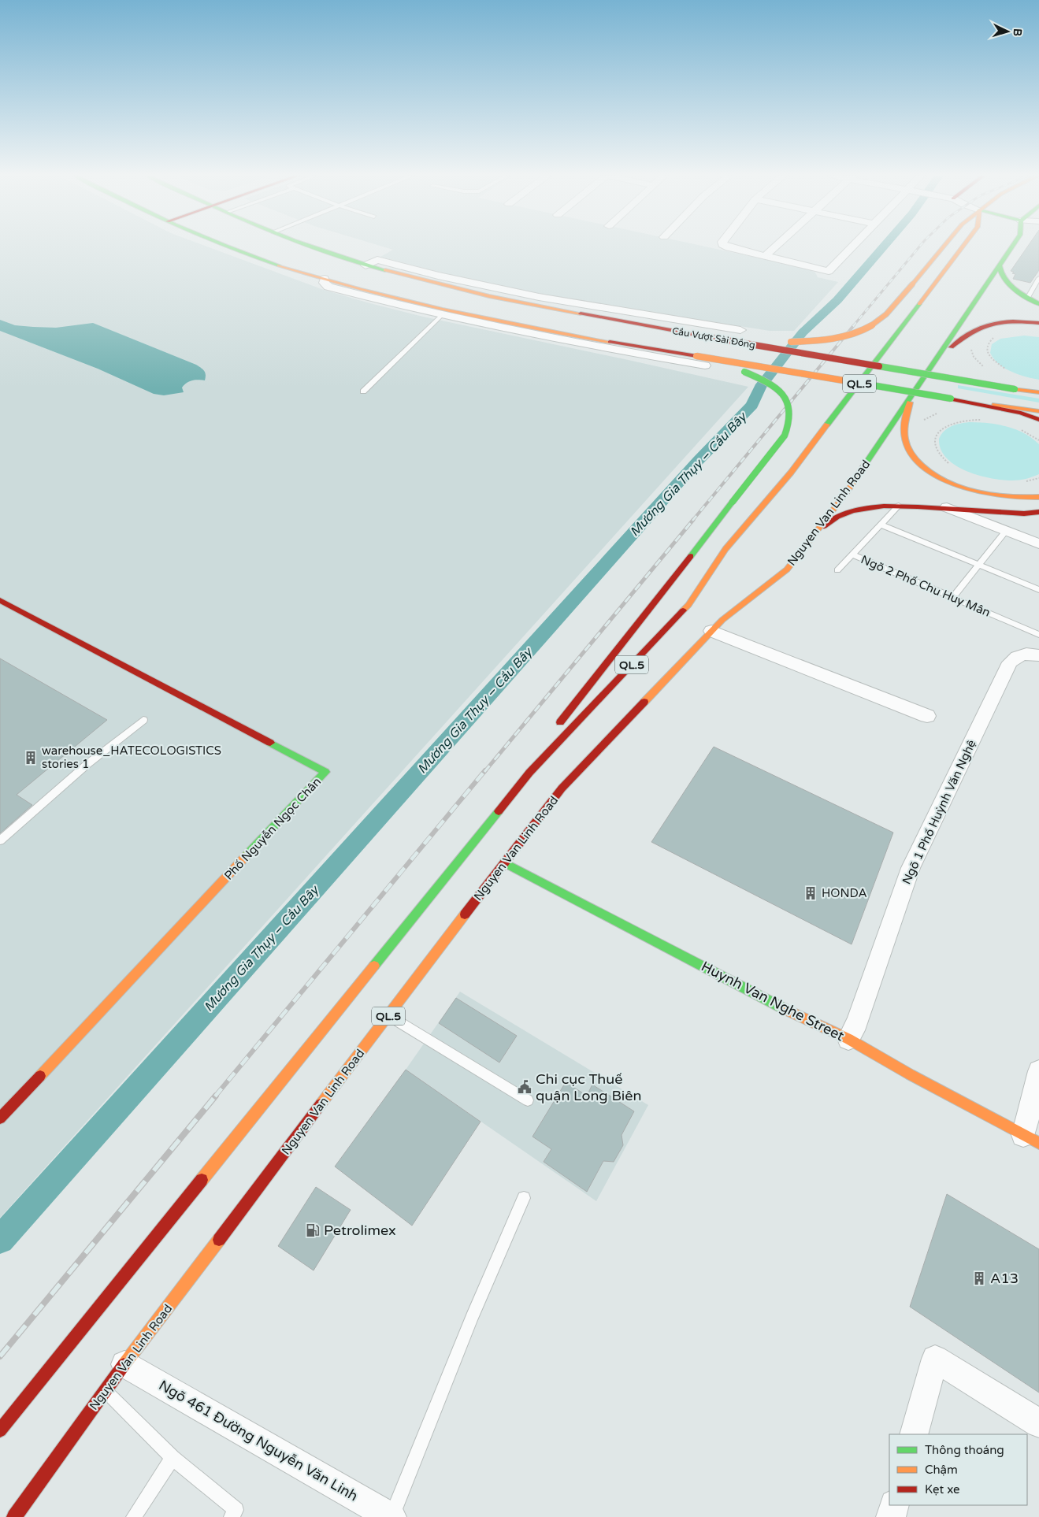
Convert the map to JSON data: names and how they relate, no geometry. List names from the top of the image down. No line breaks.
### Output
{"streets":{"main road":["Cầu Vượt Sài Đồng","QL.5","Nguyen Van Linh Road","Phố Nguyễn Ngọc Chân","Huynh Van Nghe Street"],"street":["Ngõ 1 Phố Huỳnh Văn Nghệ","Ngõ 461 Đường Nguyễn Văn Linh"],"lane":["Ngõ 2 Phố Chu Huy Mân"]},"crossings":[["Nguyen Van Linh Road","Huynh Van Nghe Street"],["Nguyen Van Linh Road","Ngõ 461 Đường Nguyễn Văn Linh"],["Ngõ 1 Phố Huỳnh Văn Nghệ","Huynh Van Nghe Street"]],"water":["Mương Gia Thụy – Cầu Bây"],"places":{"building":["warehouse_HATECOLOGISTICS stories 1","HONDA","A13"],"public building":["Chi cục Thuế quận Long Biên"],"fuel station":["Petrolimex"]},"legend":["Thông thoáng","Chậm","Kẹt xe"],"north":"right"}
